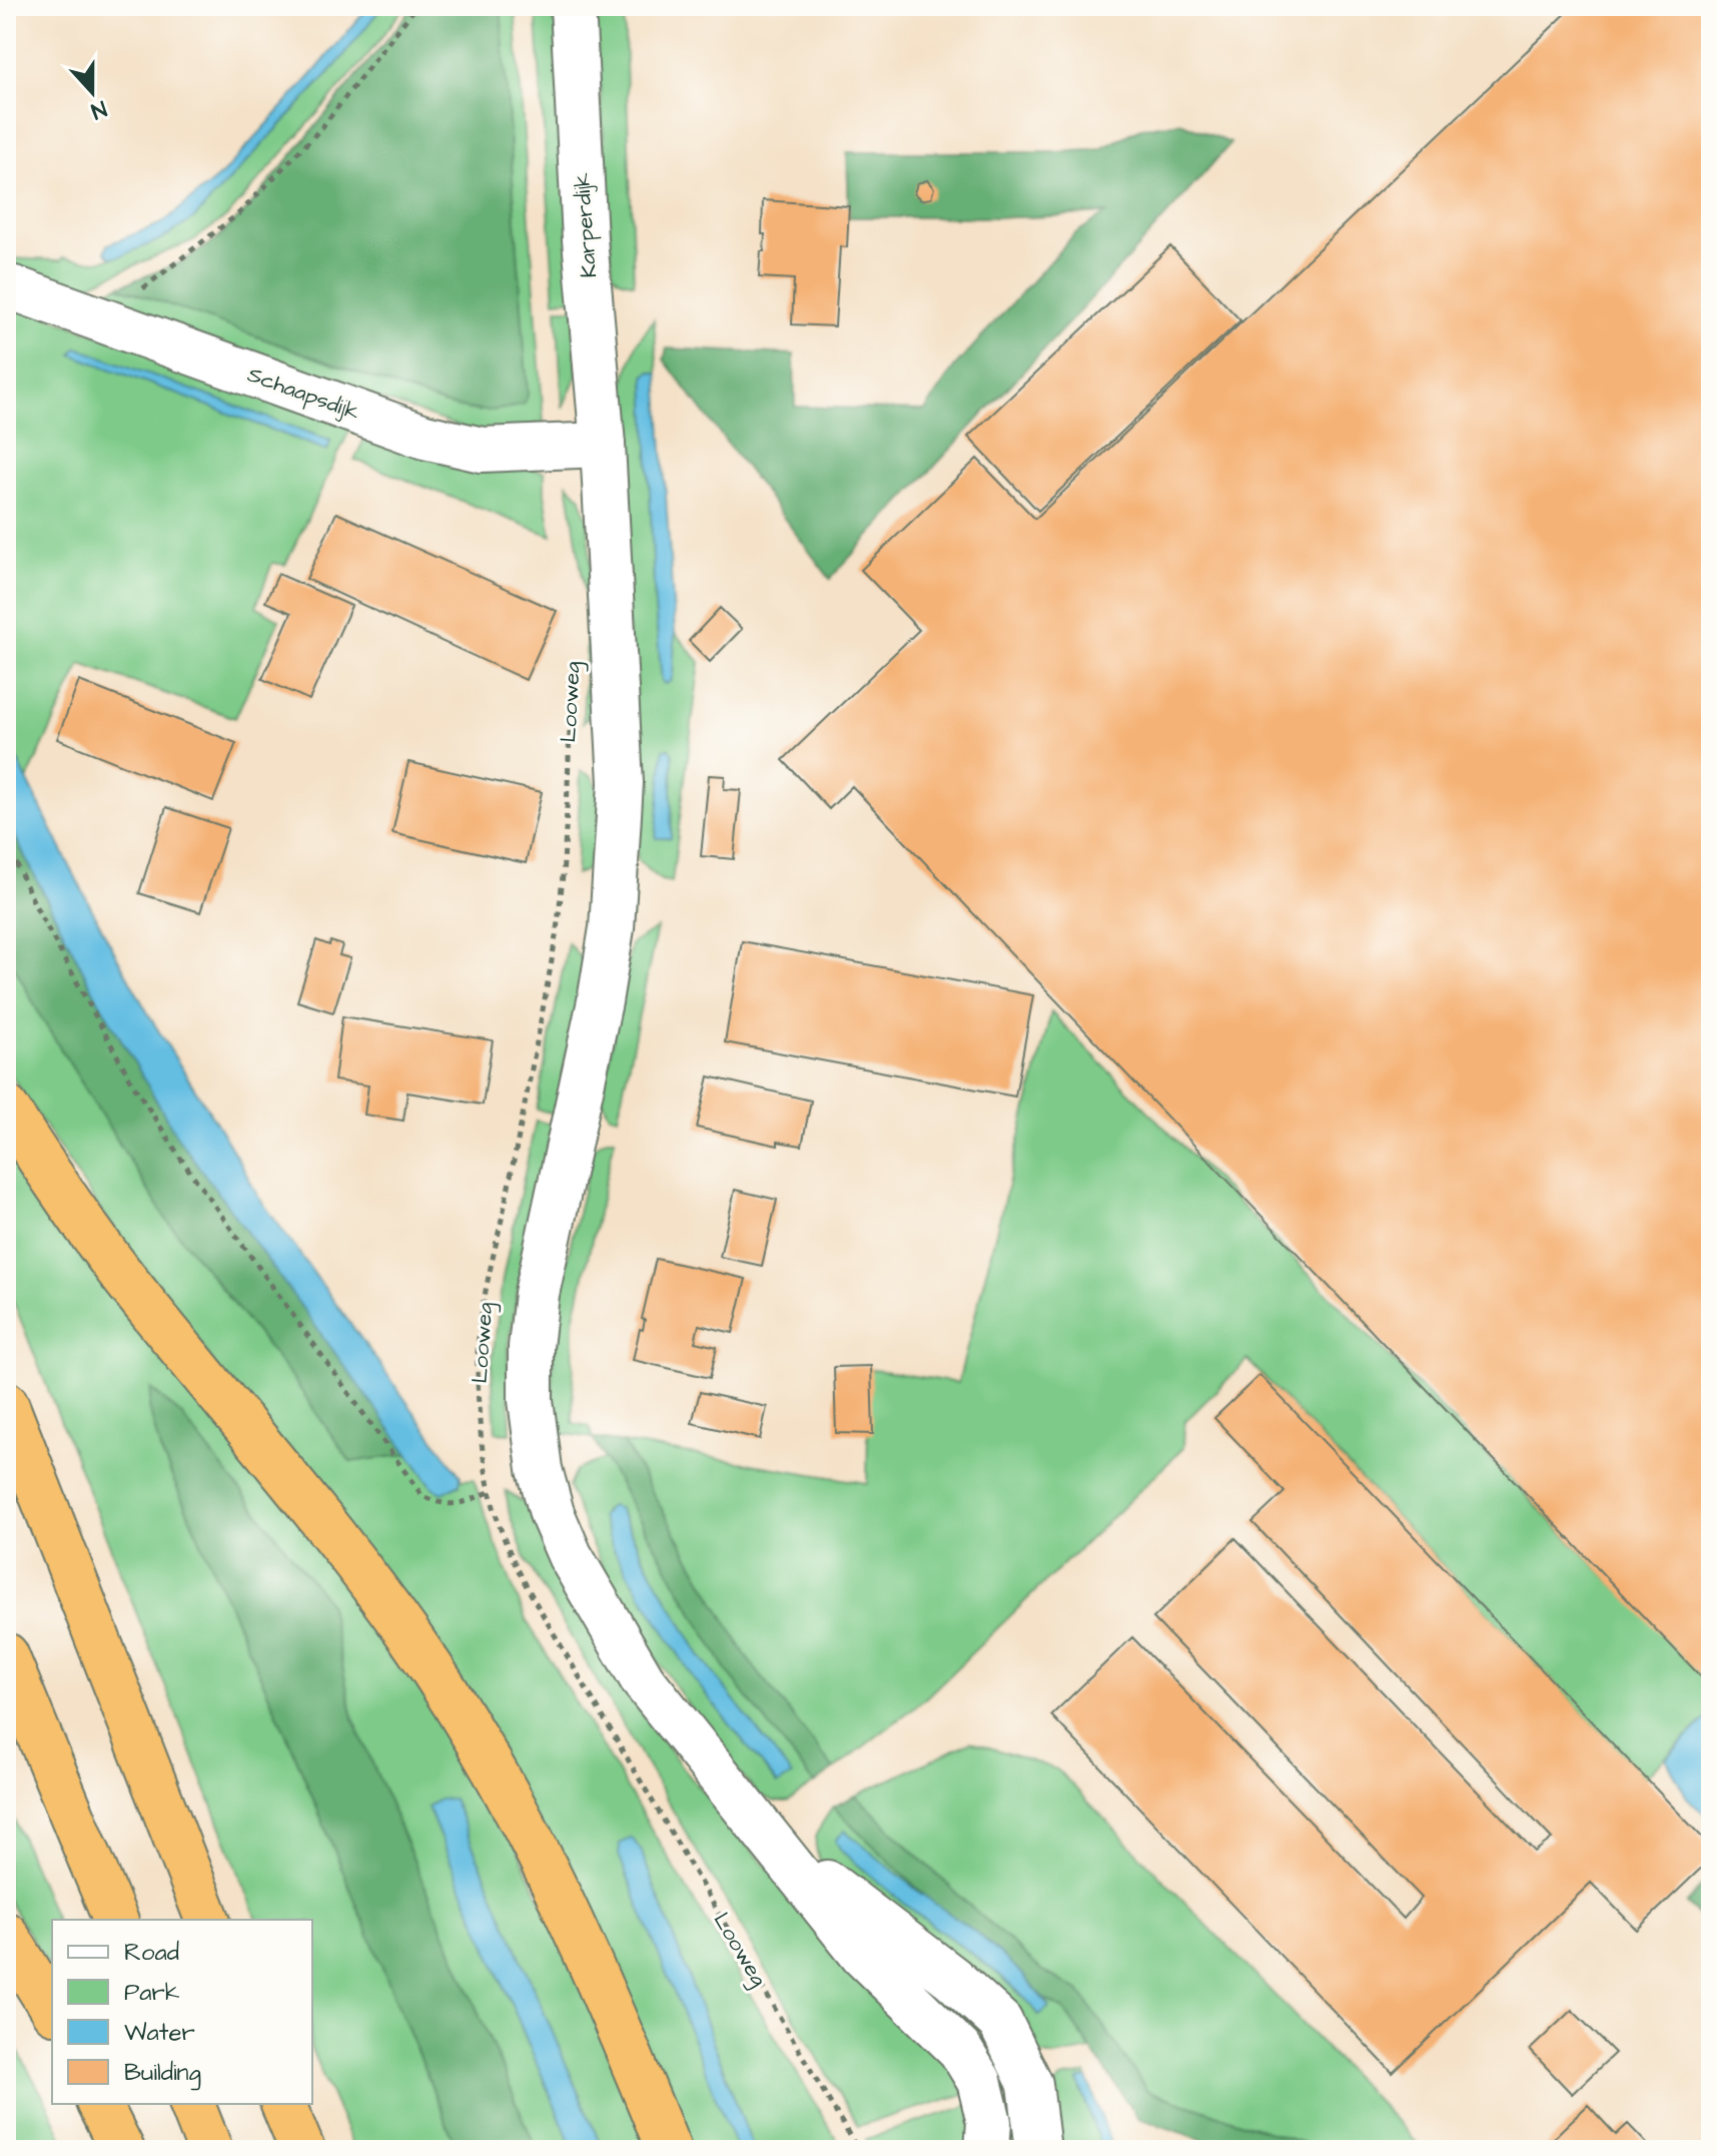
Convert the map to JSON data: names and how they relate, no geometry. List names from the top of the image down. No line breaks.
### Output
{"streets":{"street":["Karperdijk","Schaapsdijk","Looweg"]},"crossings":[["Karperdijk","Schaapsdijk"],["Karperdijk","Looweg"],["Schaapsdijk","Looweg"]],"legend":["Road","Park","Water","Building"],"north":"bottom"}
